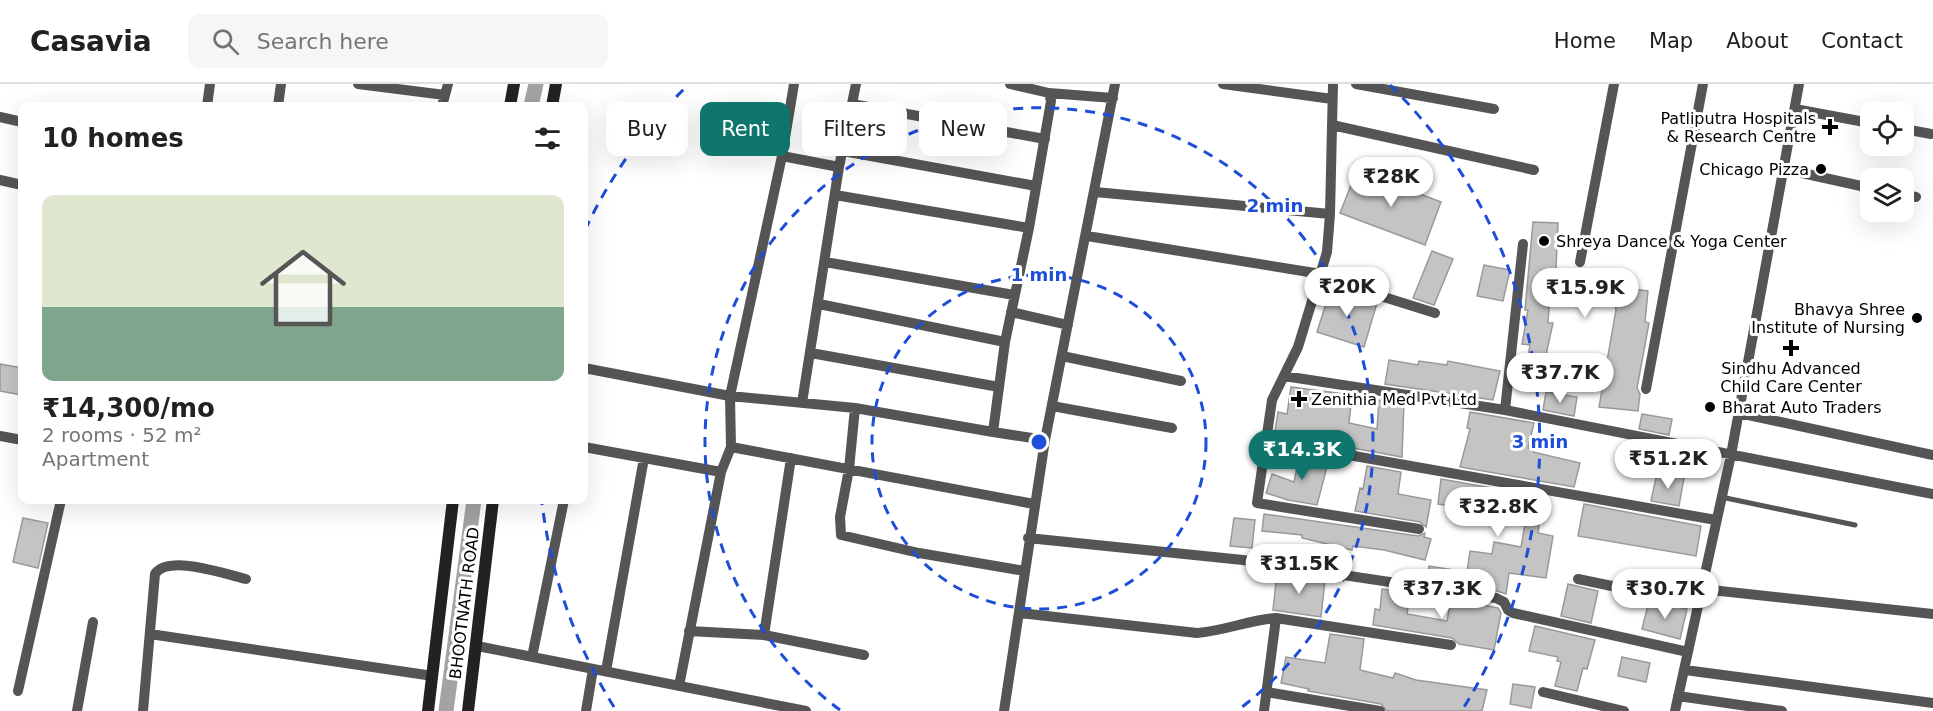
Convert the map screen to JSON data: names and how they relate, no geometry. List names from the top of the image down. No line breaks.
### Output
{"streets":{"street":["BHOOTNATH ROAD"]},"places":{"health":["Patliputra Hospitals & Research Centre","Sindhu Advanced Child Care Center","Zenithia Med Pvt Ltd"],"other":["Chicago Pizza","Shreya Dance & Yoga Center","Bhavya Shree Institute of Nursing","Bharat Auto Traders"]},"page":{"header":"Casavia","search":"Search here","nav":["Home","Map","About","Contact"],"chip":["Buy","Rent","Filters","New"],"heading":"10 homes","price":["₹28K","₹20K","₹15.9K","₹37.7K","₹14.3K","₹51.2K","₹32.8K","₹31.5K","₹37.3K","₹30.7K"],"list":[{"name":"₹14,300/mo","note":"2 rooms · 52 m² · Apartment"}]},"rings":["2 min","1 min","3 min"]}
